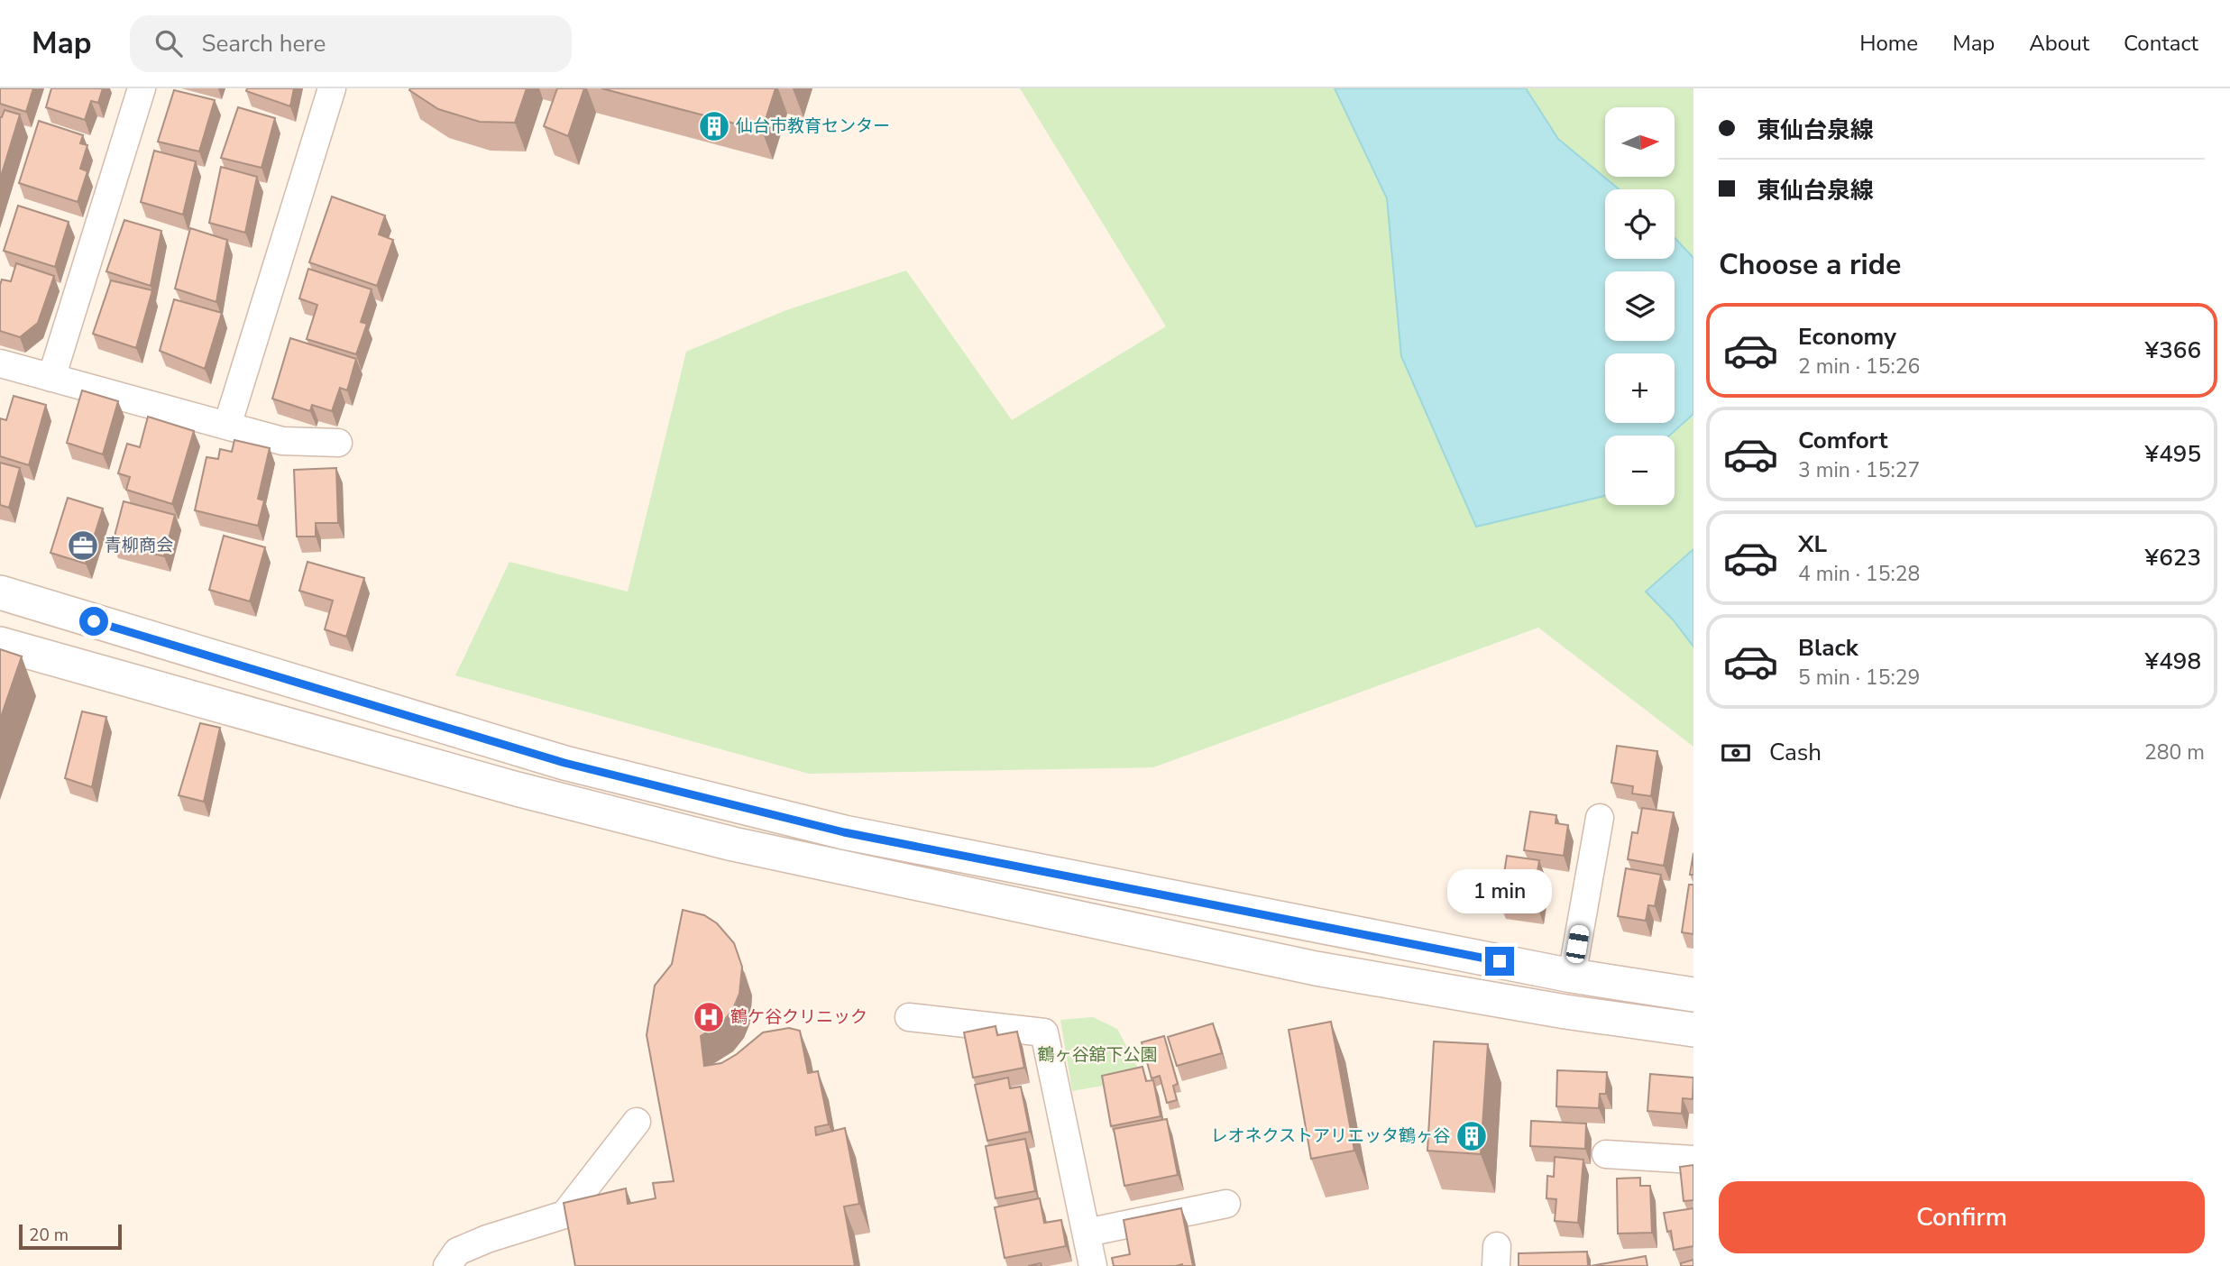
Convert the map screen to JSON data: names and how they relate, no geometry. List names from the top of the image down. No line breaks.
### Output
{"parks":["鶴ヶ谷舘下公園"],"places":{"building":["仙台市教育センター","レオネクストアリエッタ鶴ヶ谷"],"office":["青柳商会"],"hospital":["鶴ケ谷クリニック"]},"scale_bar":"20 m","north":"right","page":{"header":"Map","search":"Search here","nav":["Home","Map","About","Contact"],"banner":["東仙台泉線","東仙台泉線"],"map_buttons":["+","−"],"heading":"Choose a ride","list":[{"name":"Economy","note":"2 min · 15:26","value":"¥366"},{"name":"Comfort","note":"3 min · 15:27","value":"¥495"},{"name":"XL","note":"4 min · 15:28","value":"¥623"},{"name":"Black","note":"5 min · 15:29","value":"¥498"}],"pay":["Cash","280 m"],"bubble":"1 min","buttons":"Confirm","scale":"20 m"}}
